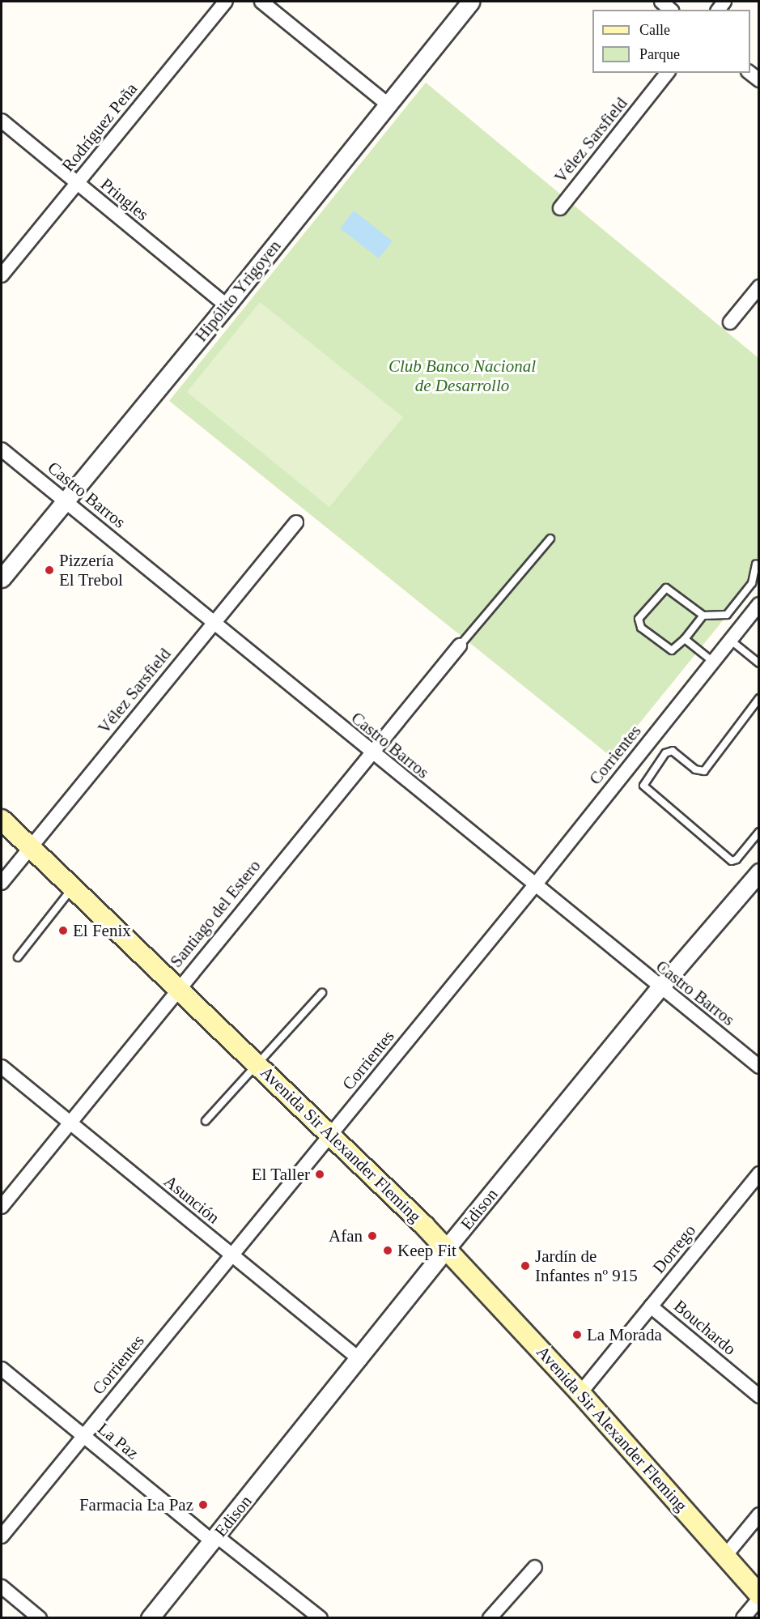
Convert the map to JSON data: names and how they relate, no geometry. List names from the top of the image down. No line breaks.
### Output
{"streets":{"main road":["Avenida Sir Alexander Fleming"],"street":["Rodríguez Peña","Vélez Sarsfield","Pringles","Hipólito Yrigoyen","Castro Barros","Corrientes","Santiago del Estero","Asunción","Edison","Dorrego","Bouchardo","La Paz"]},"crossings":[["Rodríguez Peña","Pringles"],["Vélez Sarsfield","Castro Barros"],["Vélez Sarsfield","Avenida Sir Alexander Fleming"],["Pringles","Hipólito Yrigoyen"],["Hipólito Yrigoyen","Castro Barros"],["Castro Barros","Corrientes"],["Castro Barros","Santiago del Estero"],["Castro Barros","Edison"],["Corrientes","Avenida Sir Alexander Fleming"],["Corrientes","Asunción"],["Corrientes","La Paz"],["Santiago del Estero","Avenida Sir Alexander Fleming"],["Santiago del Estero","Asunción"],["Avenida Sir Alexander Fleming","Edison"],["Avenida Sir Alexander Fleming","Dorrego"],["Asunción","Edison"],["Edison","La Paz"],["Dorrego","Bouchardo"]],"parks":["Club Banco Nacional de Desarrollo"],"places":["Pizzería El Trebol","El Fenix","El Taller","Afan","Keep Fit","Jardín de Infantes nº 915","La Morada","Farmacia La Paz"],"legend":["Calle","Parque"]}
